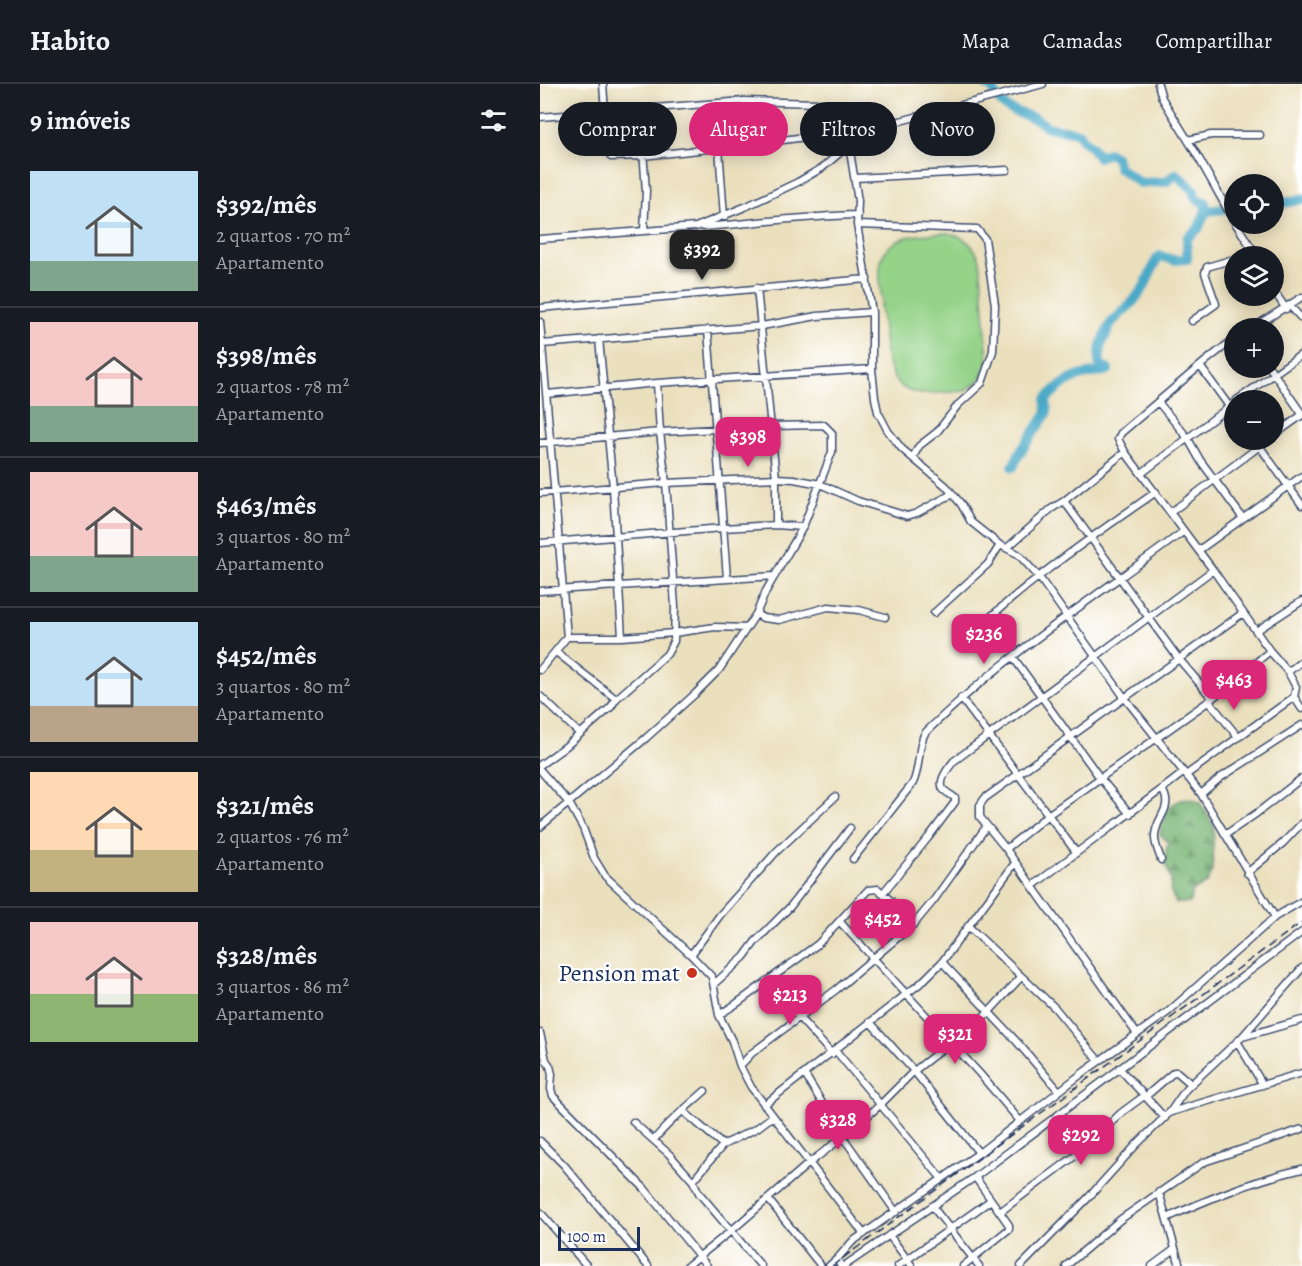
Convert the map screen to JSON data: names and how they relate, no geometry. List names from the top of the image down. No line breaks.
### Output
{"places":["Pension mat"],"scale_bar":"100 m","page":{"header":"Habito","nav":["Mapa","Camadas","Compartilhar"],"heading":"9 imóveis","chip":["Comprar","Alugar","Filtros","Novo"],"list":[{"name":"$392/mês","note":"2 quartos · 70 m² · Apartamento"},{"name":"$398/mês","note":"2 quartos · 78 m² · Apartamento"},{"name":"$463/mês","note":"3 quartos · 80 m² · Apartamento"},{"name":"$452/mês","note":"3 quartos · 80 m² · Apartamento"},{"name":"$321/mês","note":"2 quartos · 76 m² · Apartamento"},{"name":"$328/mês","note":"3 quartos · 86 m² · Apartamento"}],"map_buttons":["+","−"],"price":["$392","$398","$236","$463","$452","$213","$321","$328","$292"],"scale":"100 m"}}
